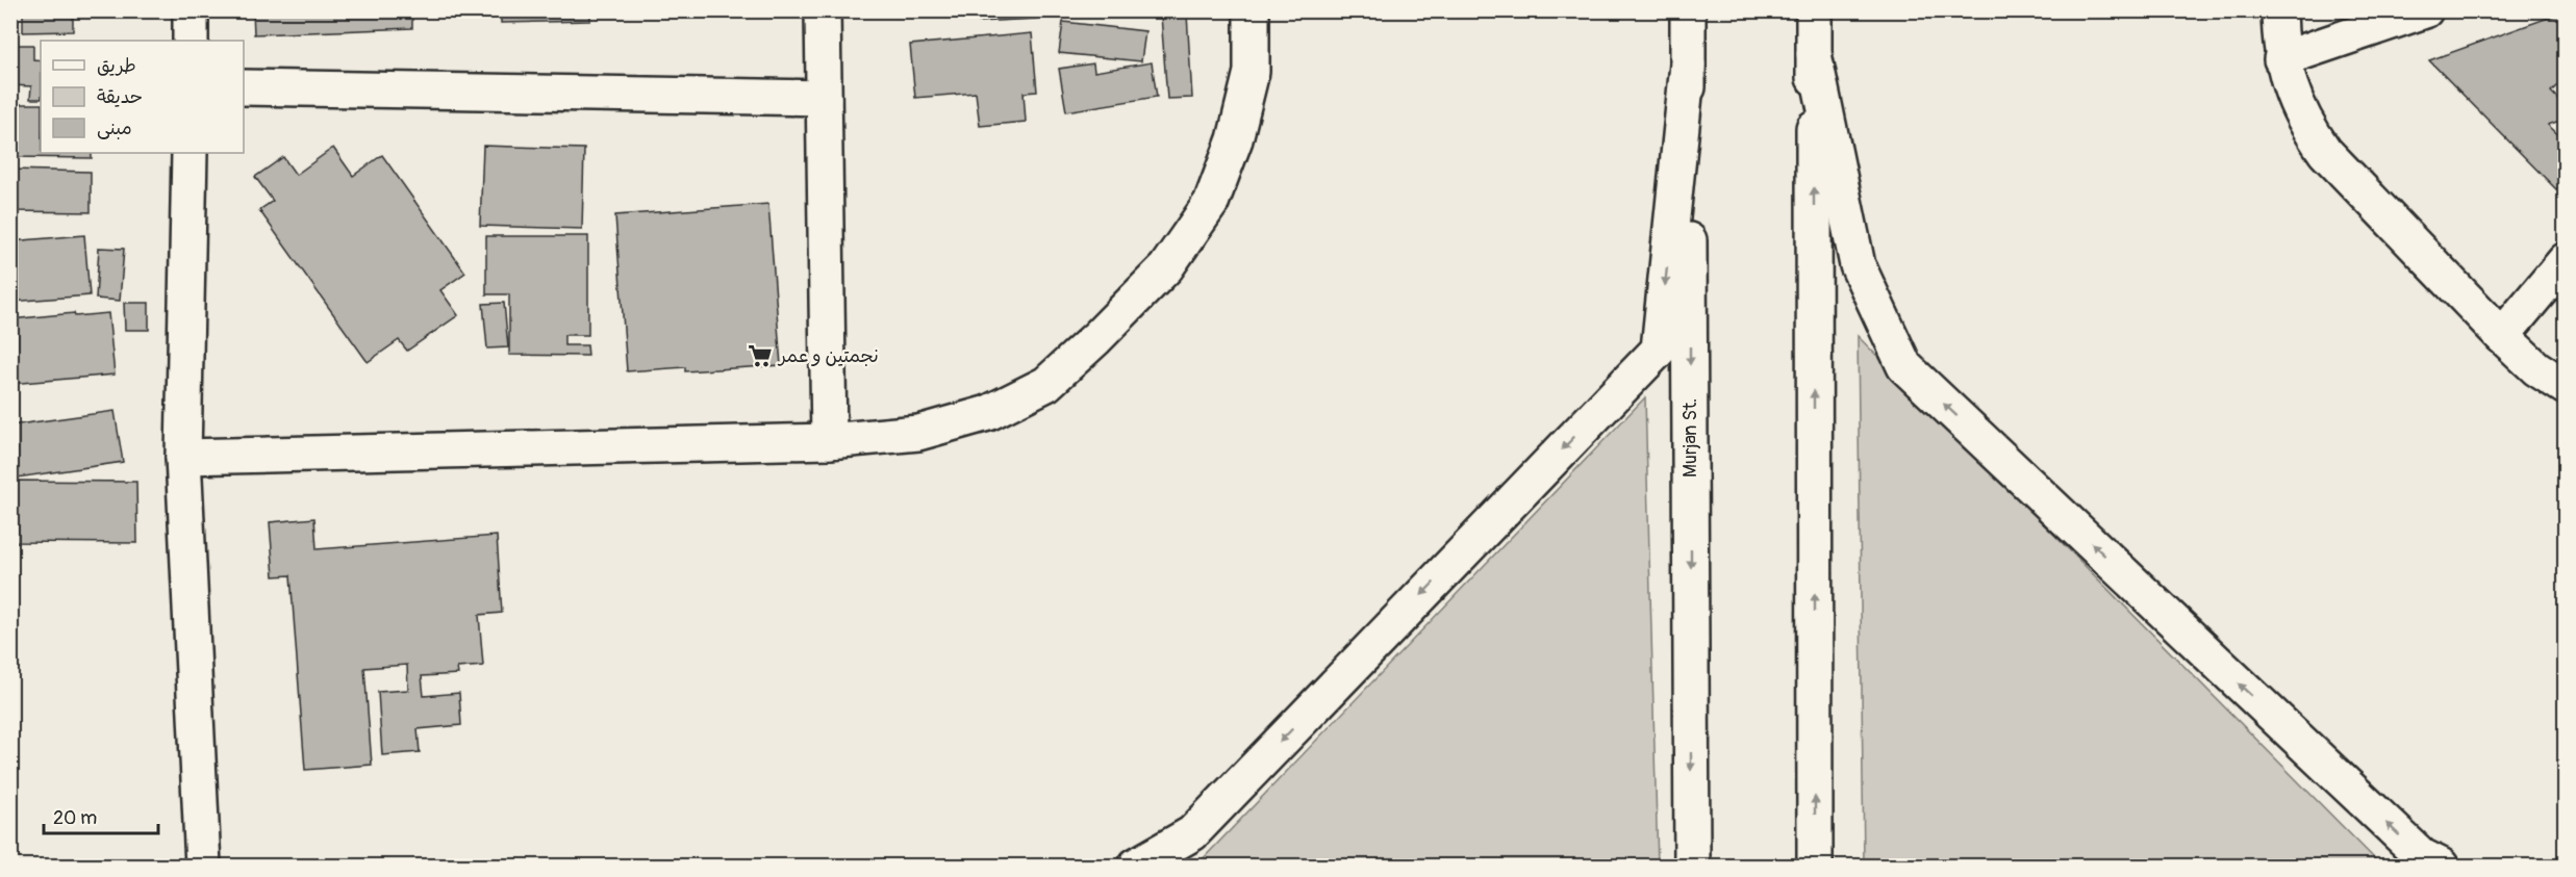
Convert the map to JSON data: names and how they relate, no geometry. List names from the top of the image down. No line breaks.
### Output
{"streets":{"street":["Murjan St."]},"places":{"supermarket":["نجمتين و عمر"]},"legend":["طريق","حديقة","مبنى"],"scale_bar":"20 m"}
